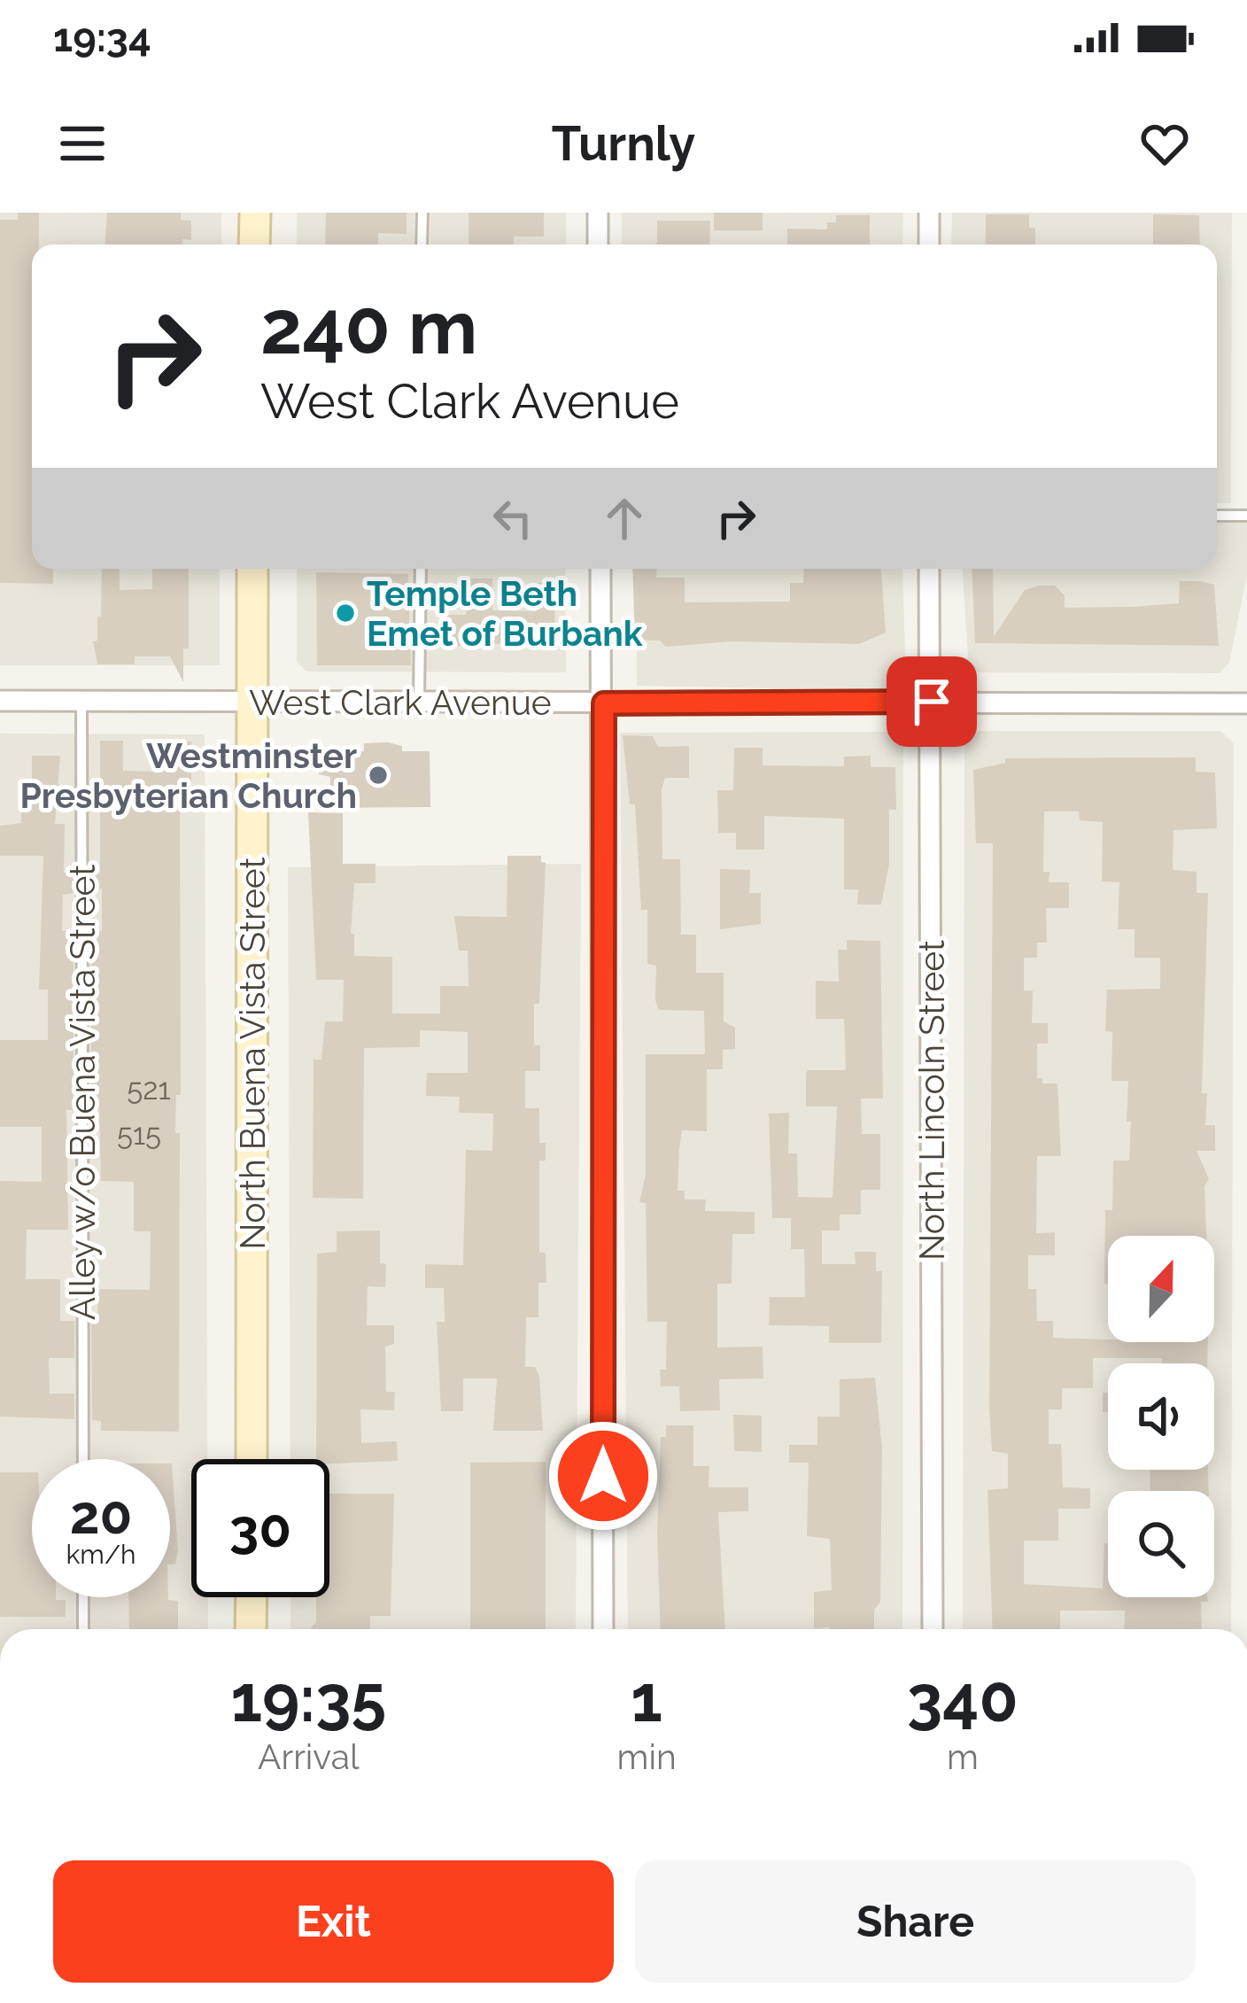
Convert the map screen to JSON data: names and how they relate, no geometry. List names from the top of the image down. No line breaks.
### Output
{"streets":{"main road":["North Buena Vista Street"],"street":["West Clark Avenue","North Lincoln Street"],"lane":["Alley w/o Buena Vista Street"]},"crossings":[["West Clark Avenue","North Buena Vista Street"],["West Clark Avenue","Alley w/o Buena Vista Street"],["West Clark Avenue","North Lincoln Street"]],"places":["Temple Beth Emet of Burbank","Westminster Presbyterian Church"],"house_numbers":["521","515"],"north":"top","page":{"status":"19:34","header":"Turnly","turn":["240 m","West Clark Avenue"],"speed":"20 km/h","limit":"30","eta":["19:35","Arrival","1","min","340","m"],"buttons":["Exit","Share"]}}
